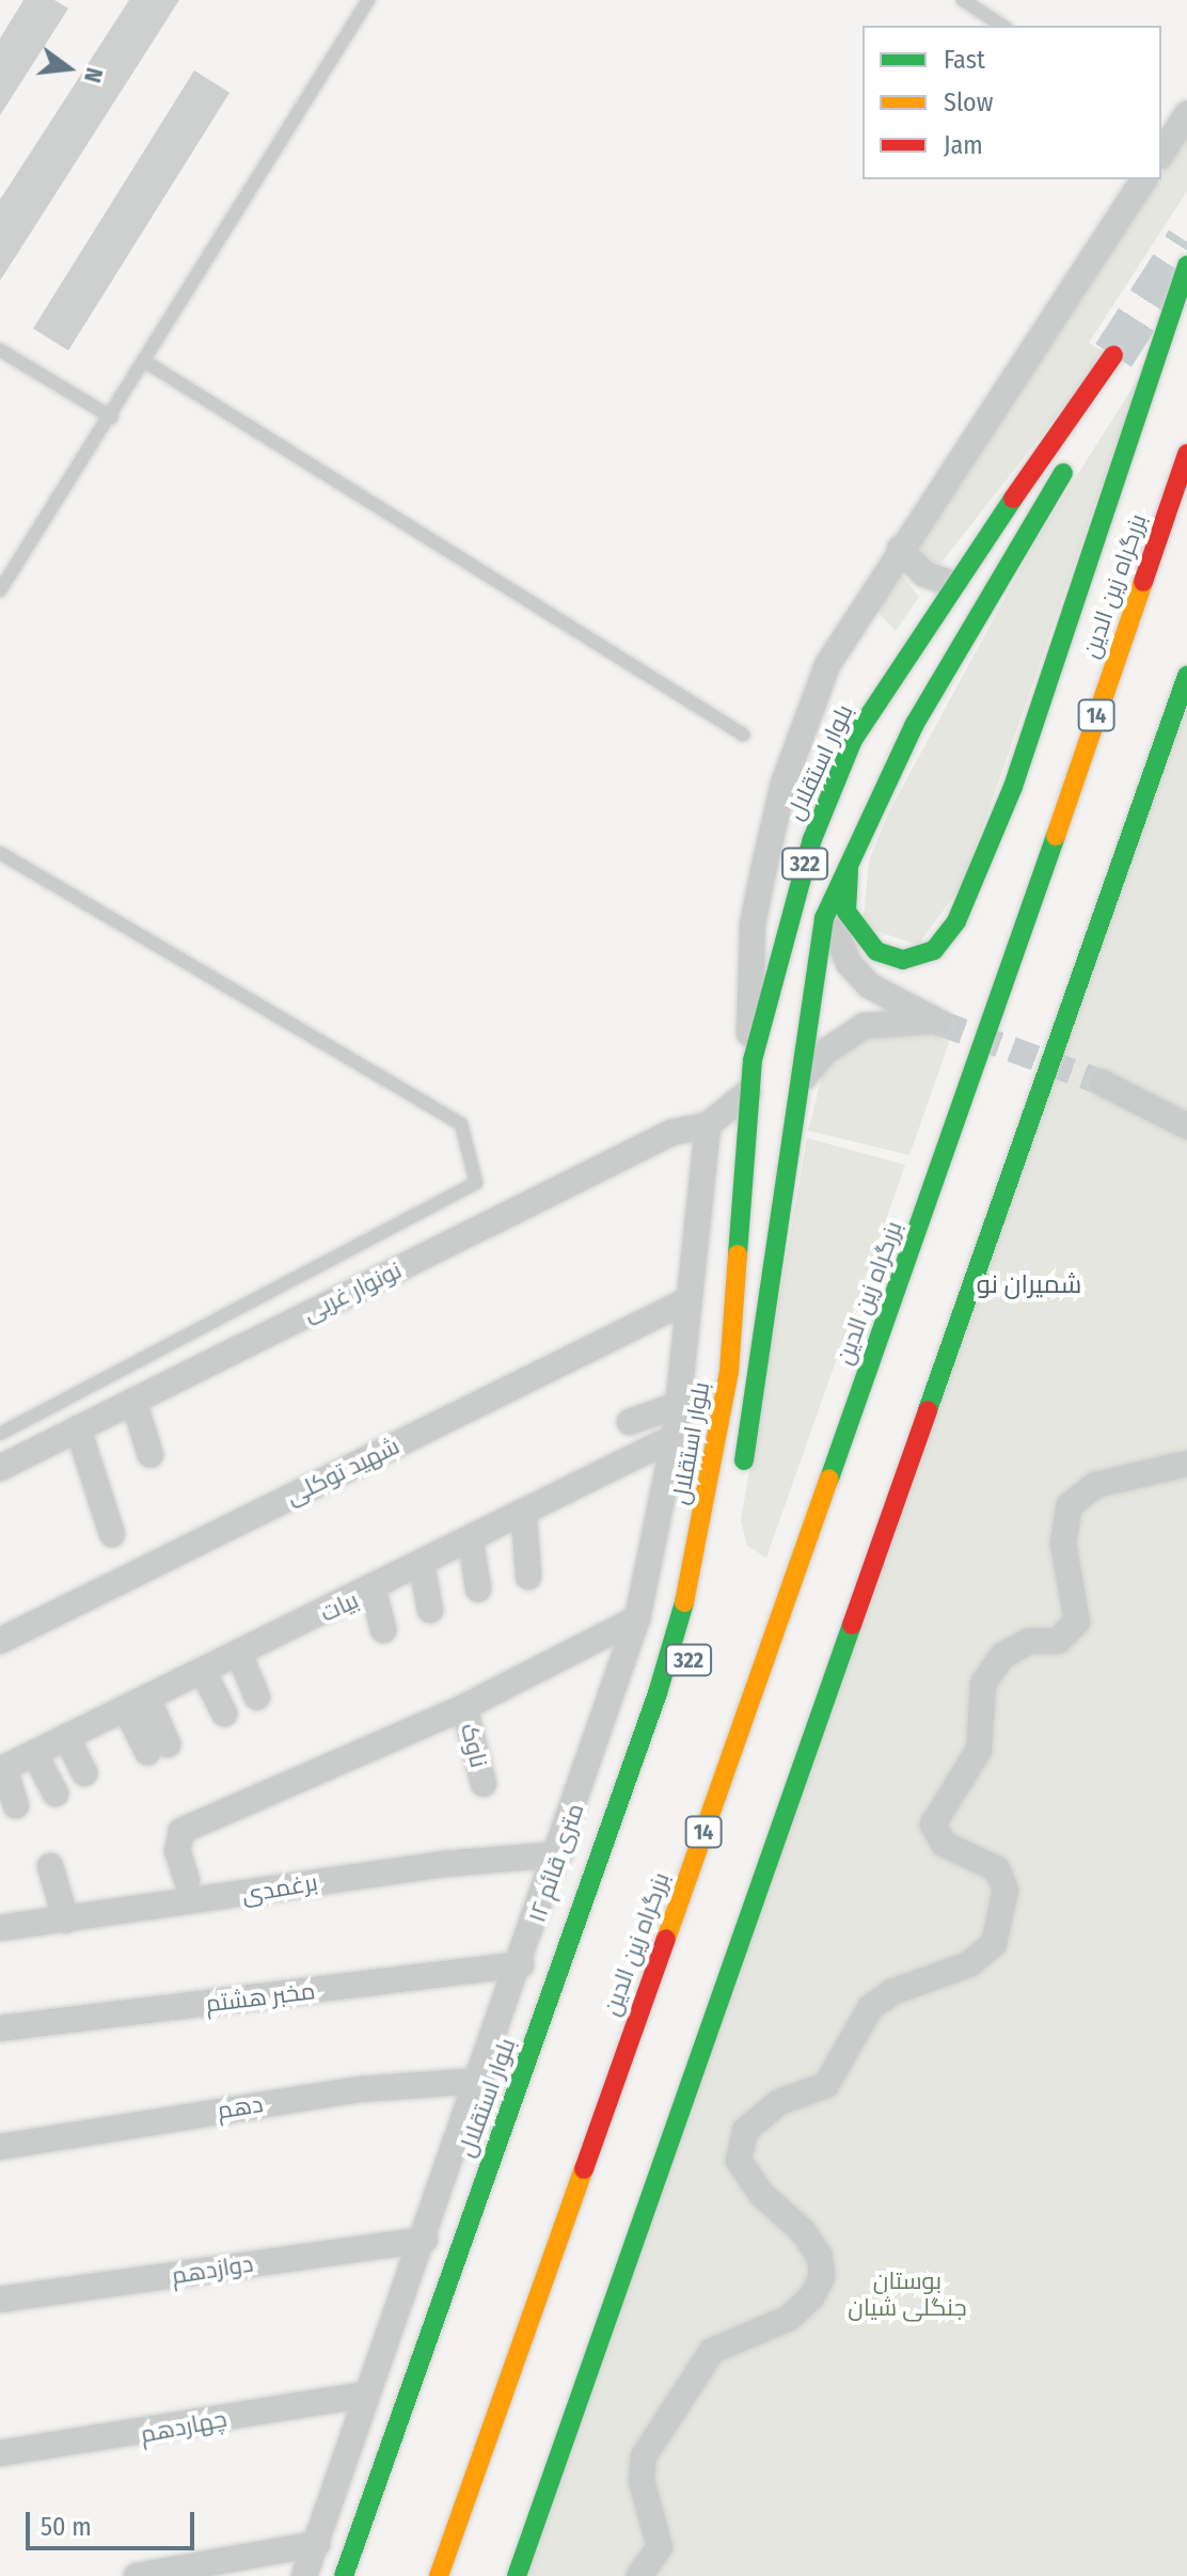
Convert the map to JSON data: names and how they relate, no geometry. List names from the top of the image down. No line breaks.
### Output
{"streets":{"main road":["بزرگراه زین الدین","14","بلوار استقلال","322"],"street":["نونوار غربی","شهید توکلی","بیات","ناوک","۱۲ متری قائم","برغمدی","مخبر هشتم","دهم","دوازدهم","چهاردهم"]},"crossings":[["نونوار غربی","۱۲ متری قائم"],["شهید توکلی","۱۲ متری قائم"],["بیات","۱۲ متری قائم"],["۱۲ متری قائم","برغمدی"],["۱۲ متری قائم","مخبر هشتم"],["۱۲ متری قائم","دهم"],["۱۲ متری قائم","دوازدهم"],["۱۲ متری قائم","چهاردهم"]],"districts":["شمیران نو"],"parks":["بوستان جنگلی شیان"],"legend":["Fast","Slow","Jam"],"scale_bar":"50 m","north":"right"}
